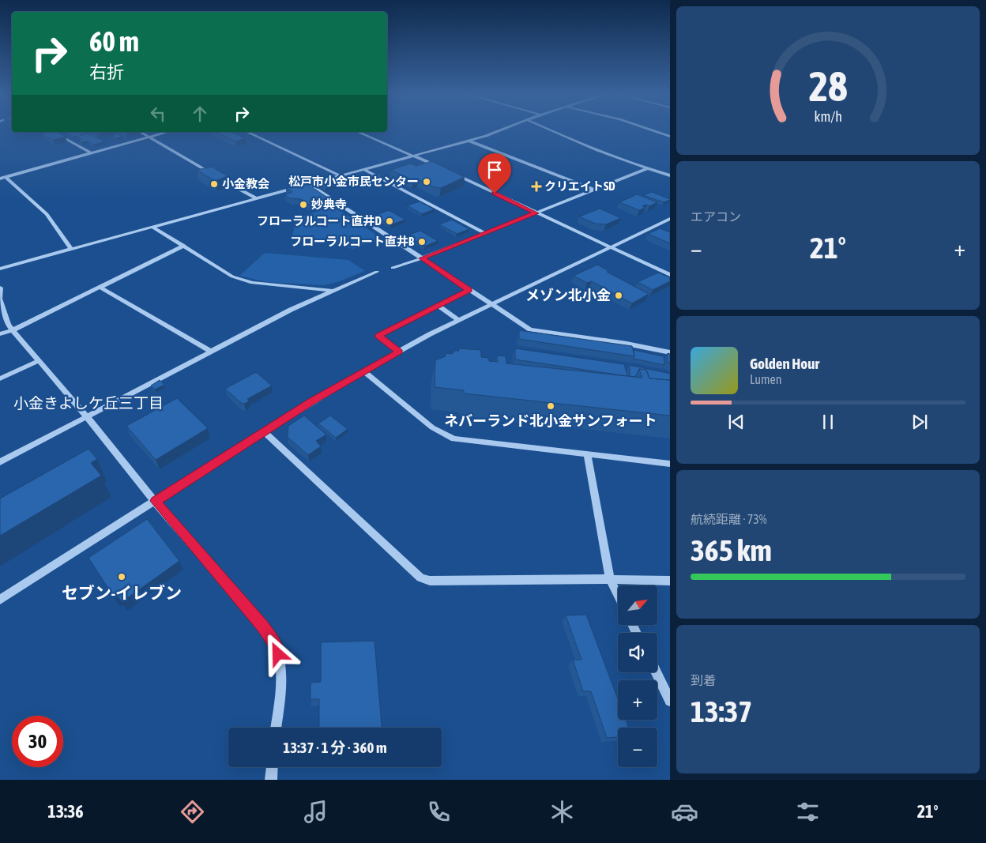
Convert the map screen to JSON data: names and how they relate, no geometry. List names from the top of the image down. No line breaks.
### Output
{"districts":["小金きよしケ丘三丁目"],"places":{"other":["松戸市小金市民センター","小金教会","妙典寺","フローラルコート直井D","フローラルコート直井B","メゾン北小金","ネバーランド北小金サンフォート","セブン-イレブン"],"health":["クリエイトSD"]},"north":"top right","page":{"turn":["60 m","右折"],"tile":["エアコン",["航続距離 · 73%","365 km"],["到着","13:37"]],"heat":["−","21°","+"],"song":["Golden Hour","Lumen"],"map_buttons":["+","−"],"limit":"30","trip":"13:37 · 1 分 · 360 m","tabs":["13:36","21°"],"gauge":["28","km/h"]}}
